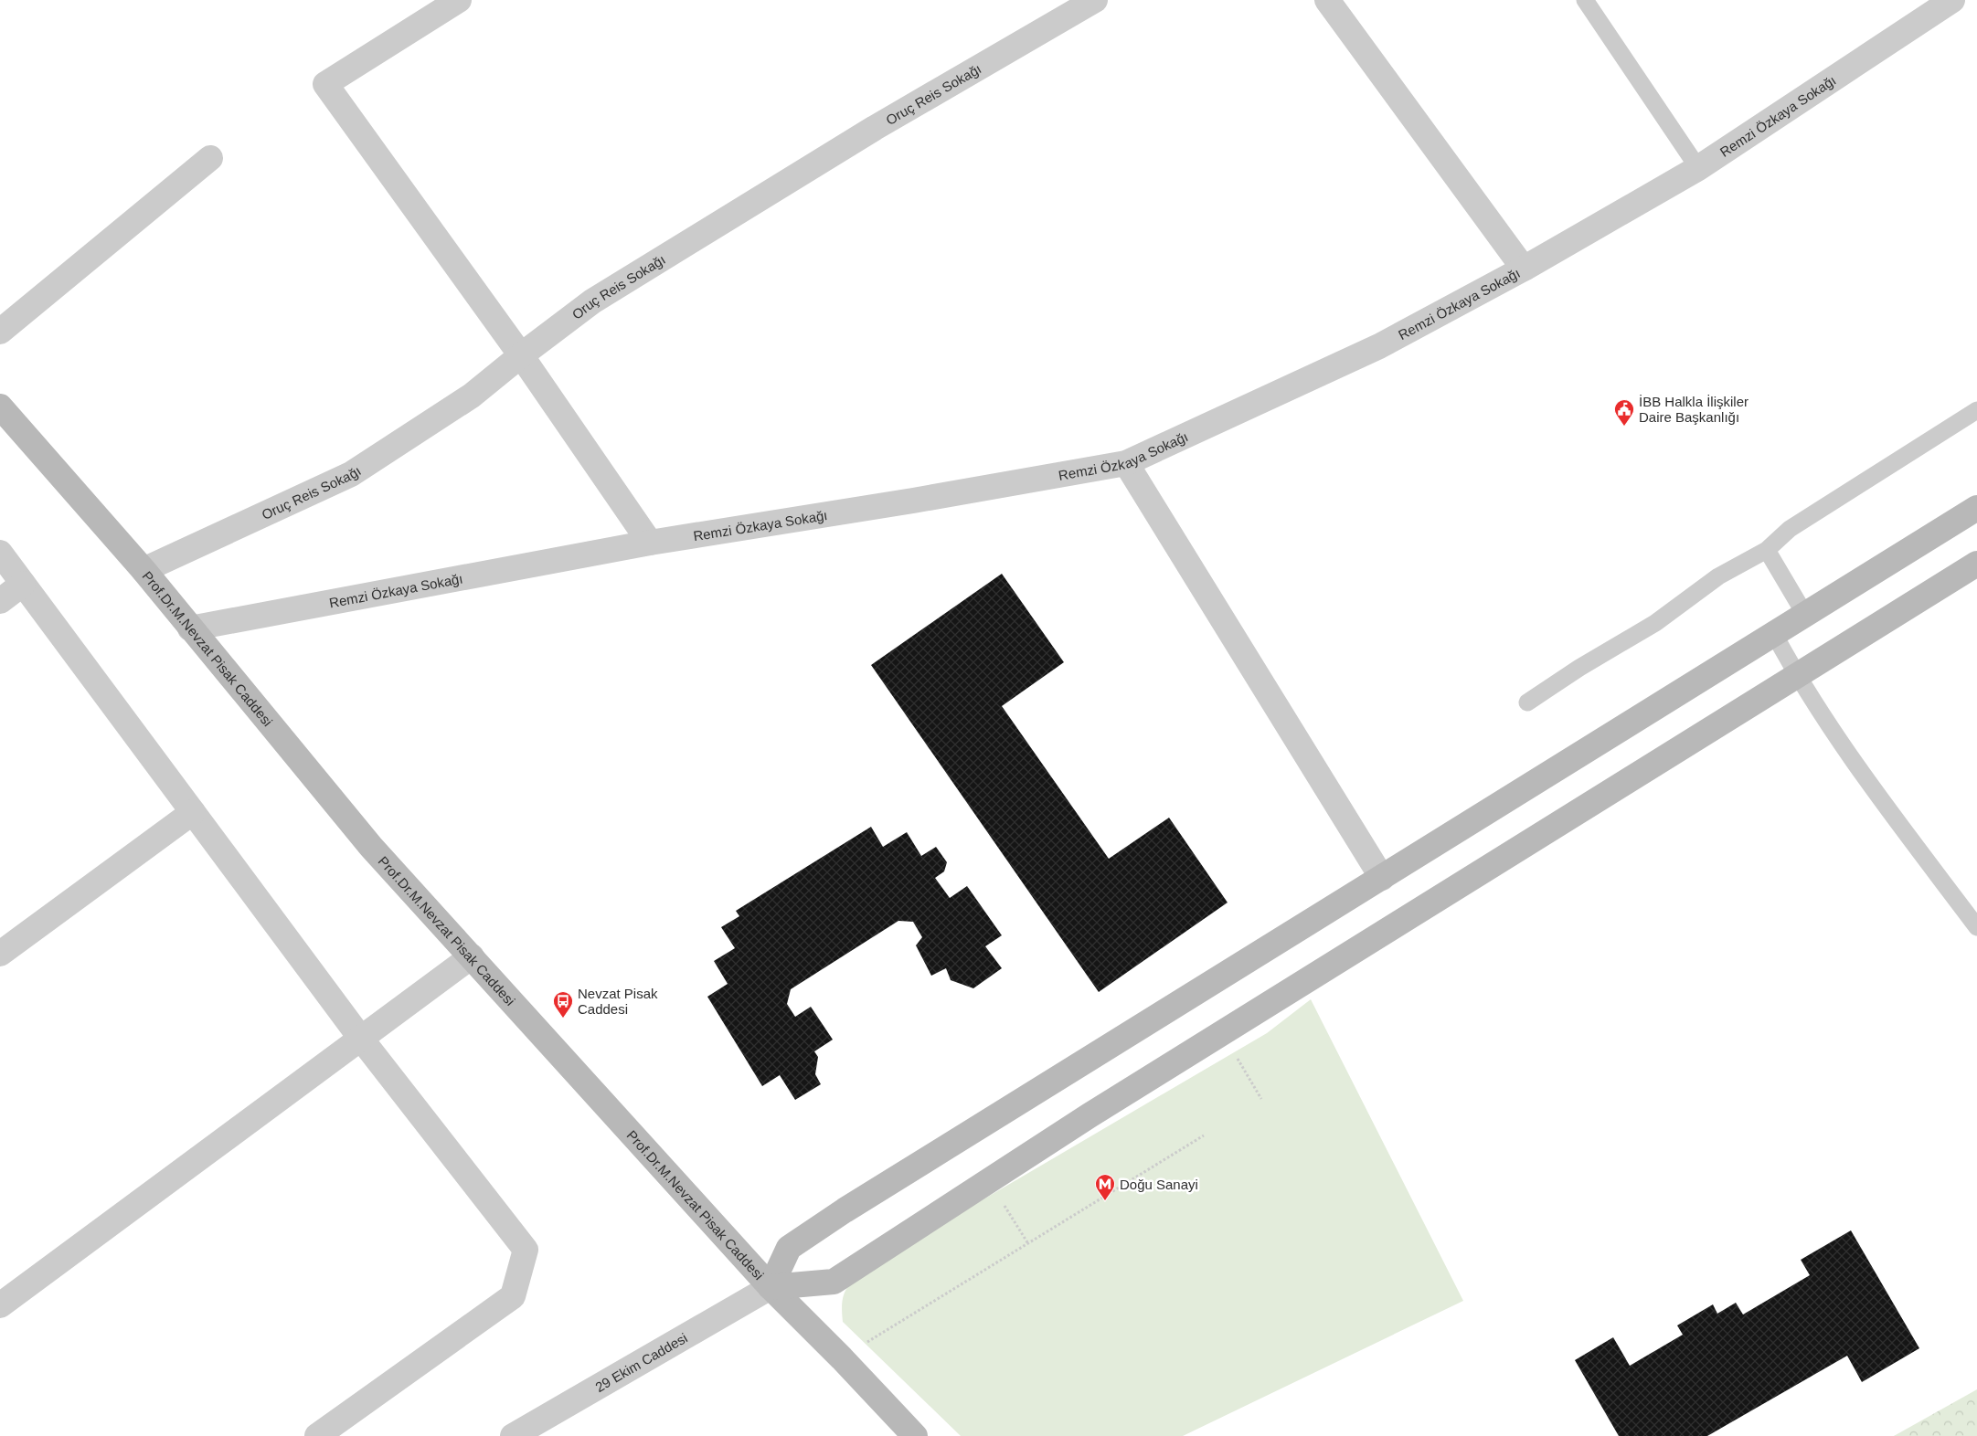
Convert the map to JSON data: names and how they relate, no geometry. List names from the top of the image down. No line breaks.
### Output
{"streets":{"main road":["Prof.Dr.M.Nevzat Pisak Caddesi"],"street":["Oruç Reis Sokağı","Remzi Özkaya Sokağı","29 Ekim Caddesi"]},"crossings":[["Oruç Reis Sokağı","Prof.Dr.M.Nevzat Pisak Caddesi"],["Remzi Özkaya Sokağı","Prof.Dr.M.Nevzat Pisak Caddesi"],["Prof.Dr.M.Nevzat Pisak Caddesi","29 Ekim Caddesi"]],"places":{"public building":["İBB Halkla İlişkiler Daire Başkanlığı"],"bus stop":["Nevzat Pisak Caddesi"],"metro station":["Doğu Sanayi"]}}
